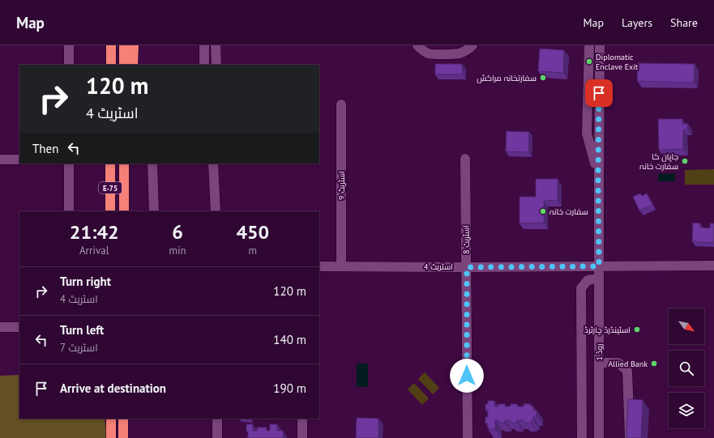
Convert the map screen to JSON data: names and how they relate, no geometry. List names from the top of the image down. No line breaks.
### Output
{"streets":{"highway":["E-75"],"street":["اسٹریٹ 9","اسٹریٹ 8","اسٹریٹ 4","روڈ 1"]},"crossings":[["اسٹریٹ 9","اسٹریٹ 4"],["اسٹریٹ 8","اسٹریٹ 4"],["اسٹریٹ 4","روڈ 1"]],"places":["Diplomatic Enclave Exit","سفارتخانہ مراکش","جاپان کا سفارت خانہ","سفارت خانہ","اسٹینڈرڈ چارٹرڈ","Allied Bank"],"north":"bottom right","page":{"header":"Map","nav":["Map","Layers","Share"],"turn":["120 m","اسٹریٹ 4"],"then":"Then","eta":["21:42","Arrival","6","min","450","m"],"list":[{"name":"Turn right","note":"اسٹریٹ 4","value":"120 m"},{"name":"Turn left","note":"اسٹریٹ 7","value":"140 m"},{"name":"Arrive at destination","value":"190 m"}]}}
